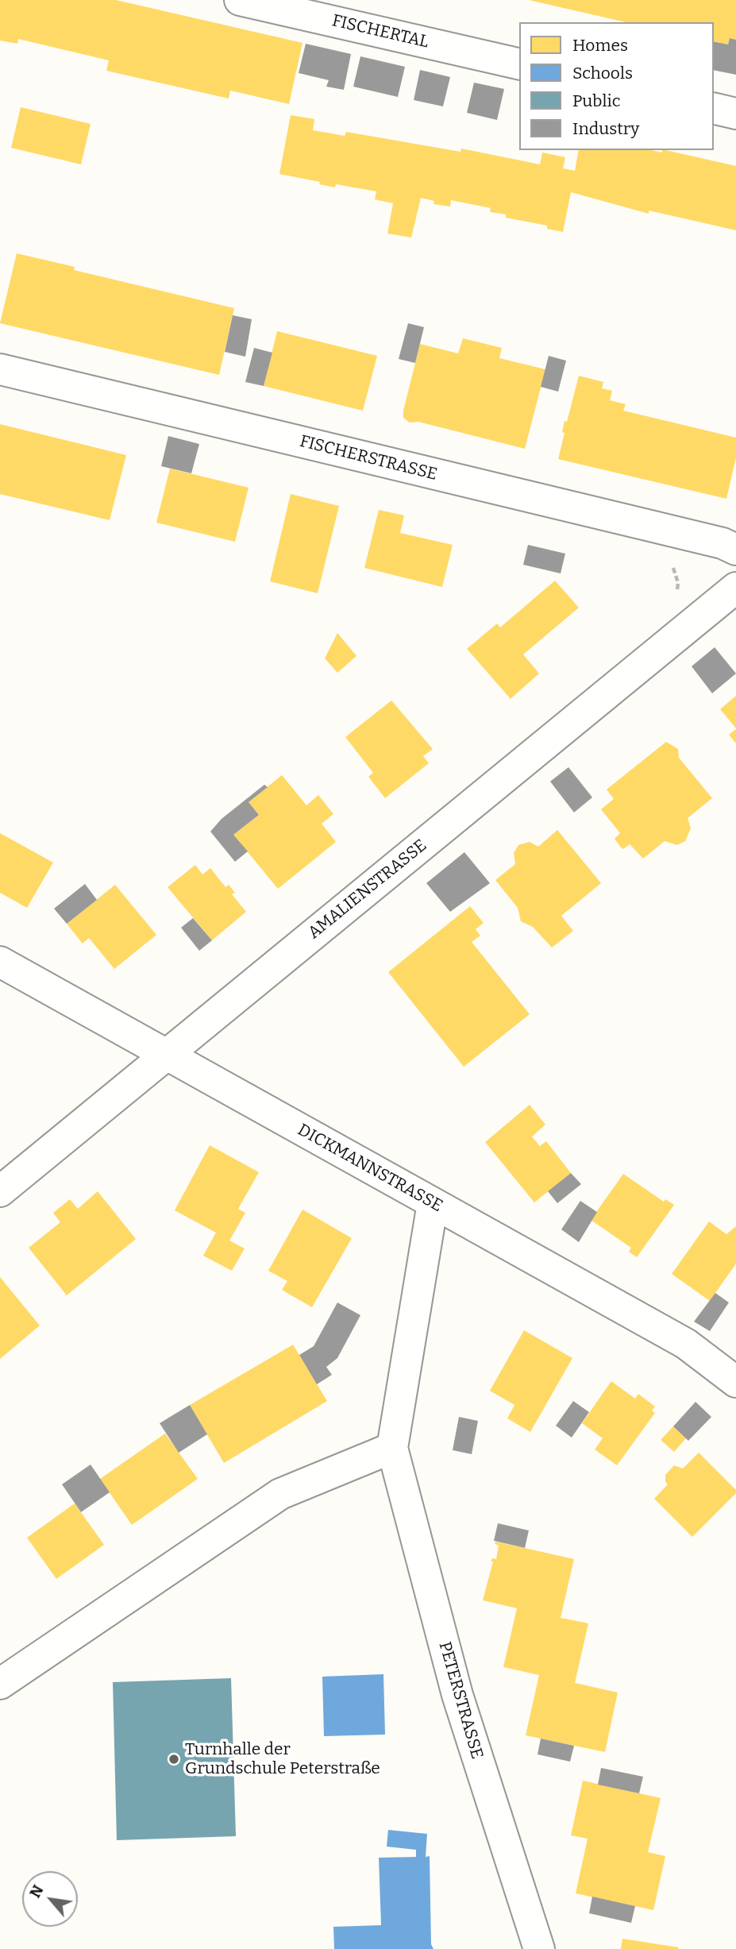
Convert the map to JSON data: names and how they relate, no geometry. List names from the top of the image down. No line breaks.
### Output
{"streets":{"street":["FISCHERTAL","FISCHERSTRASSE","AMALIENSTRASSE","DICKMANNSTRASSE","PETERSTRASSE"]},"crossings":[["AMALIENSTRASSE","DICKMANNSTRASSE"],["DICKMANNSTRASSE","PETERSTRASSE"]],"places":["Turnhalle der Grundschule Peterstraße"],"legend":["Homes","Schools","Public","Industry"],"north":"top left"}
